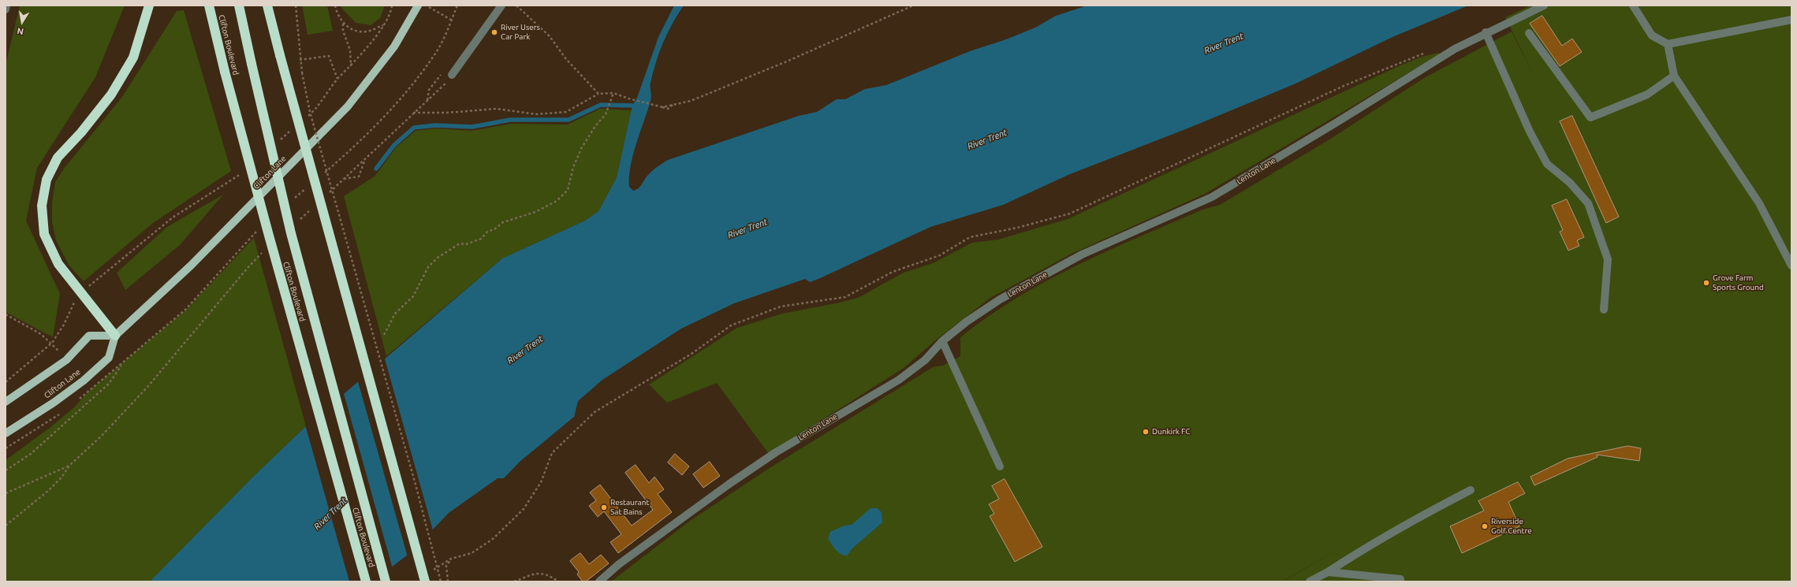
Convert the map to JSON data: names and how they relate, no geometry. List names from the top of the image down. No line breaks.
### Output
{"streets":{"highway":["Clifton Boulevard"],"main road":["Clifton Lane"],"street":["Lenton Lane"]},"water":["River Trent"],"places":["River Users Car Park","Grove Farm Sports Ground","Dunkirk FC","Restaurant Sat Bains","Riverside Golf Centre"],"north":"bottom"}
